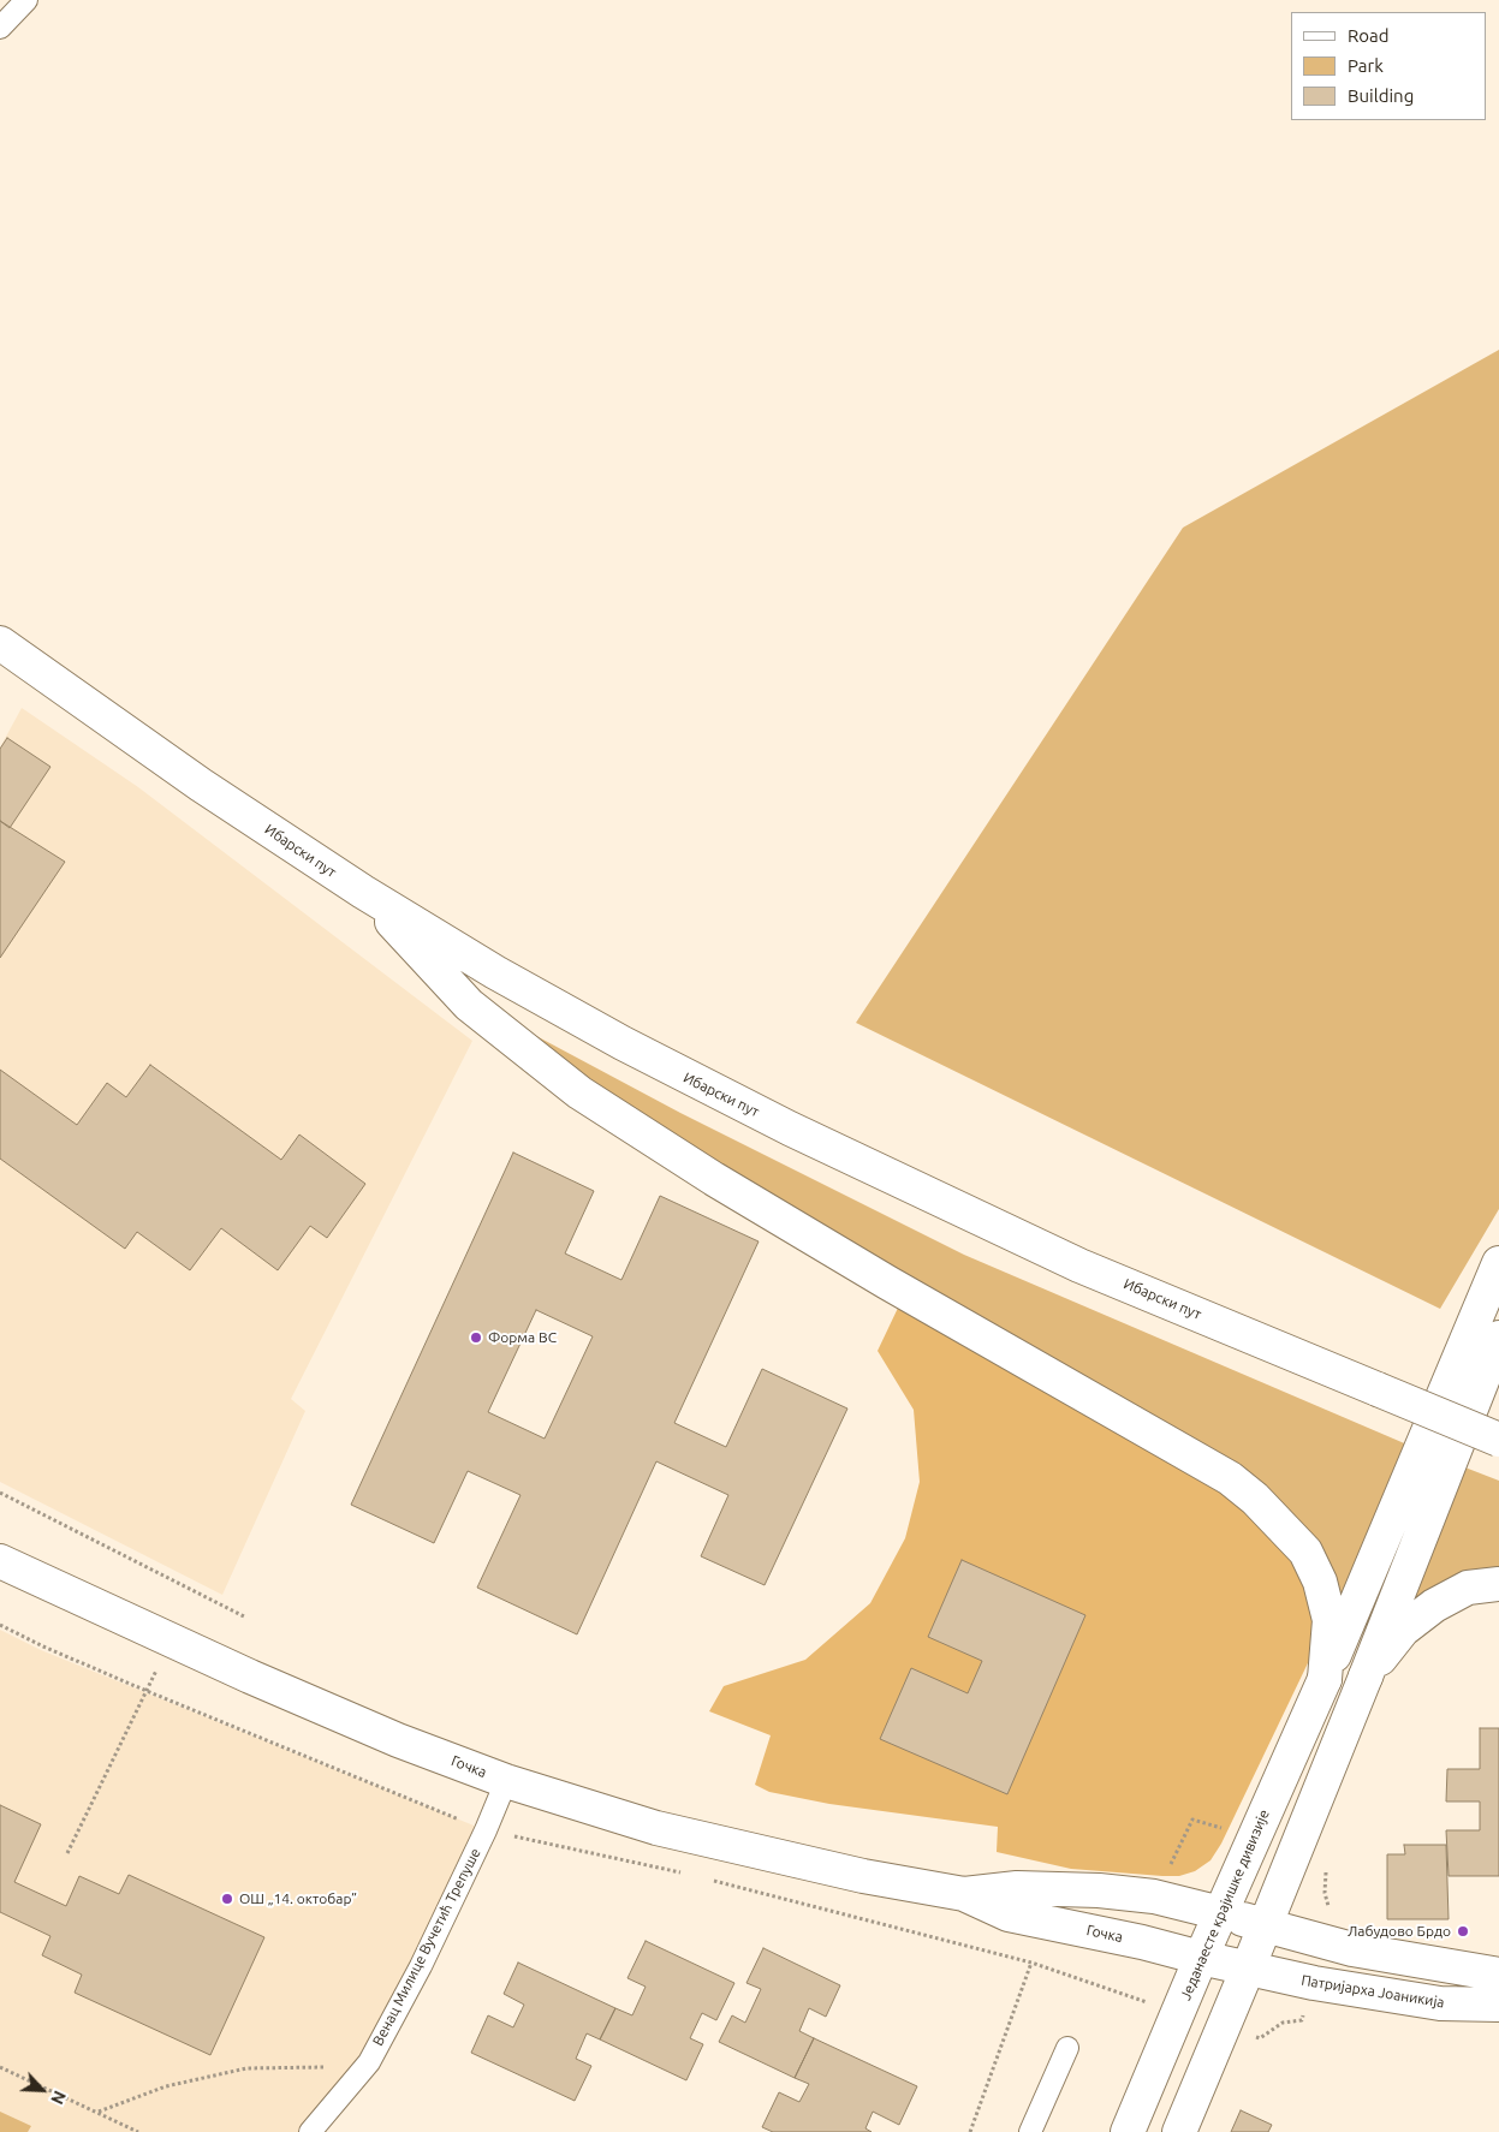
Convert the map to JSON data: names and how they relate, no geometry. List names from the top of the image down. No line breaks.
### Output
{"streets":{"main road":["Ибарски пут","Гочка","Једанаесте крајишке дивизије","Патријарха Јоаникија"],"lane":["Венац Милице Вучетић Трепуше"]},"crossings":[["Гочка","Једанаесте крајишке дивизије"],["Гочка","Венац Милице Вучетић Трепуше"],["Гочка","Патријарха Јоаникија"]],"places":["Форма ВС","ОШ „14. октобар”","Лабудово Брдо"],"legend":["Road","Park","Building"],"north":"bottom right"}
